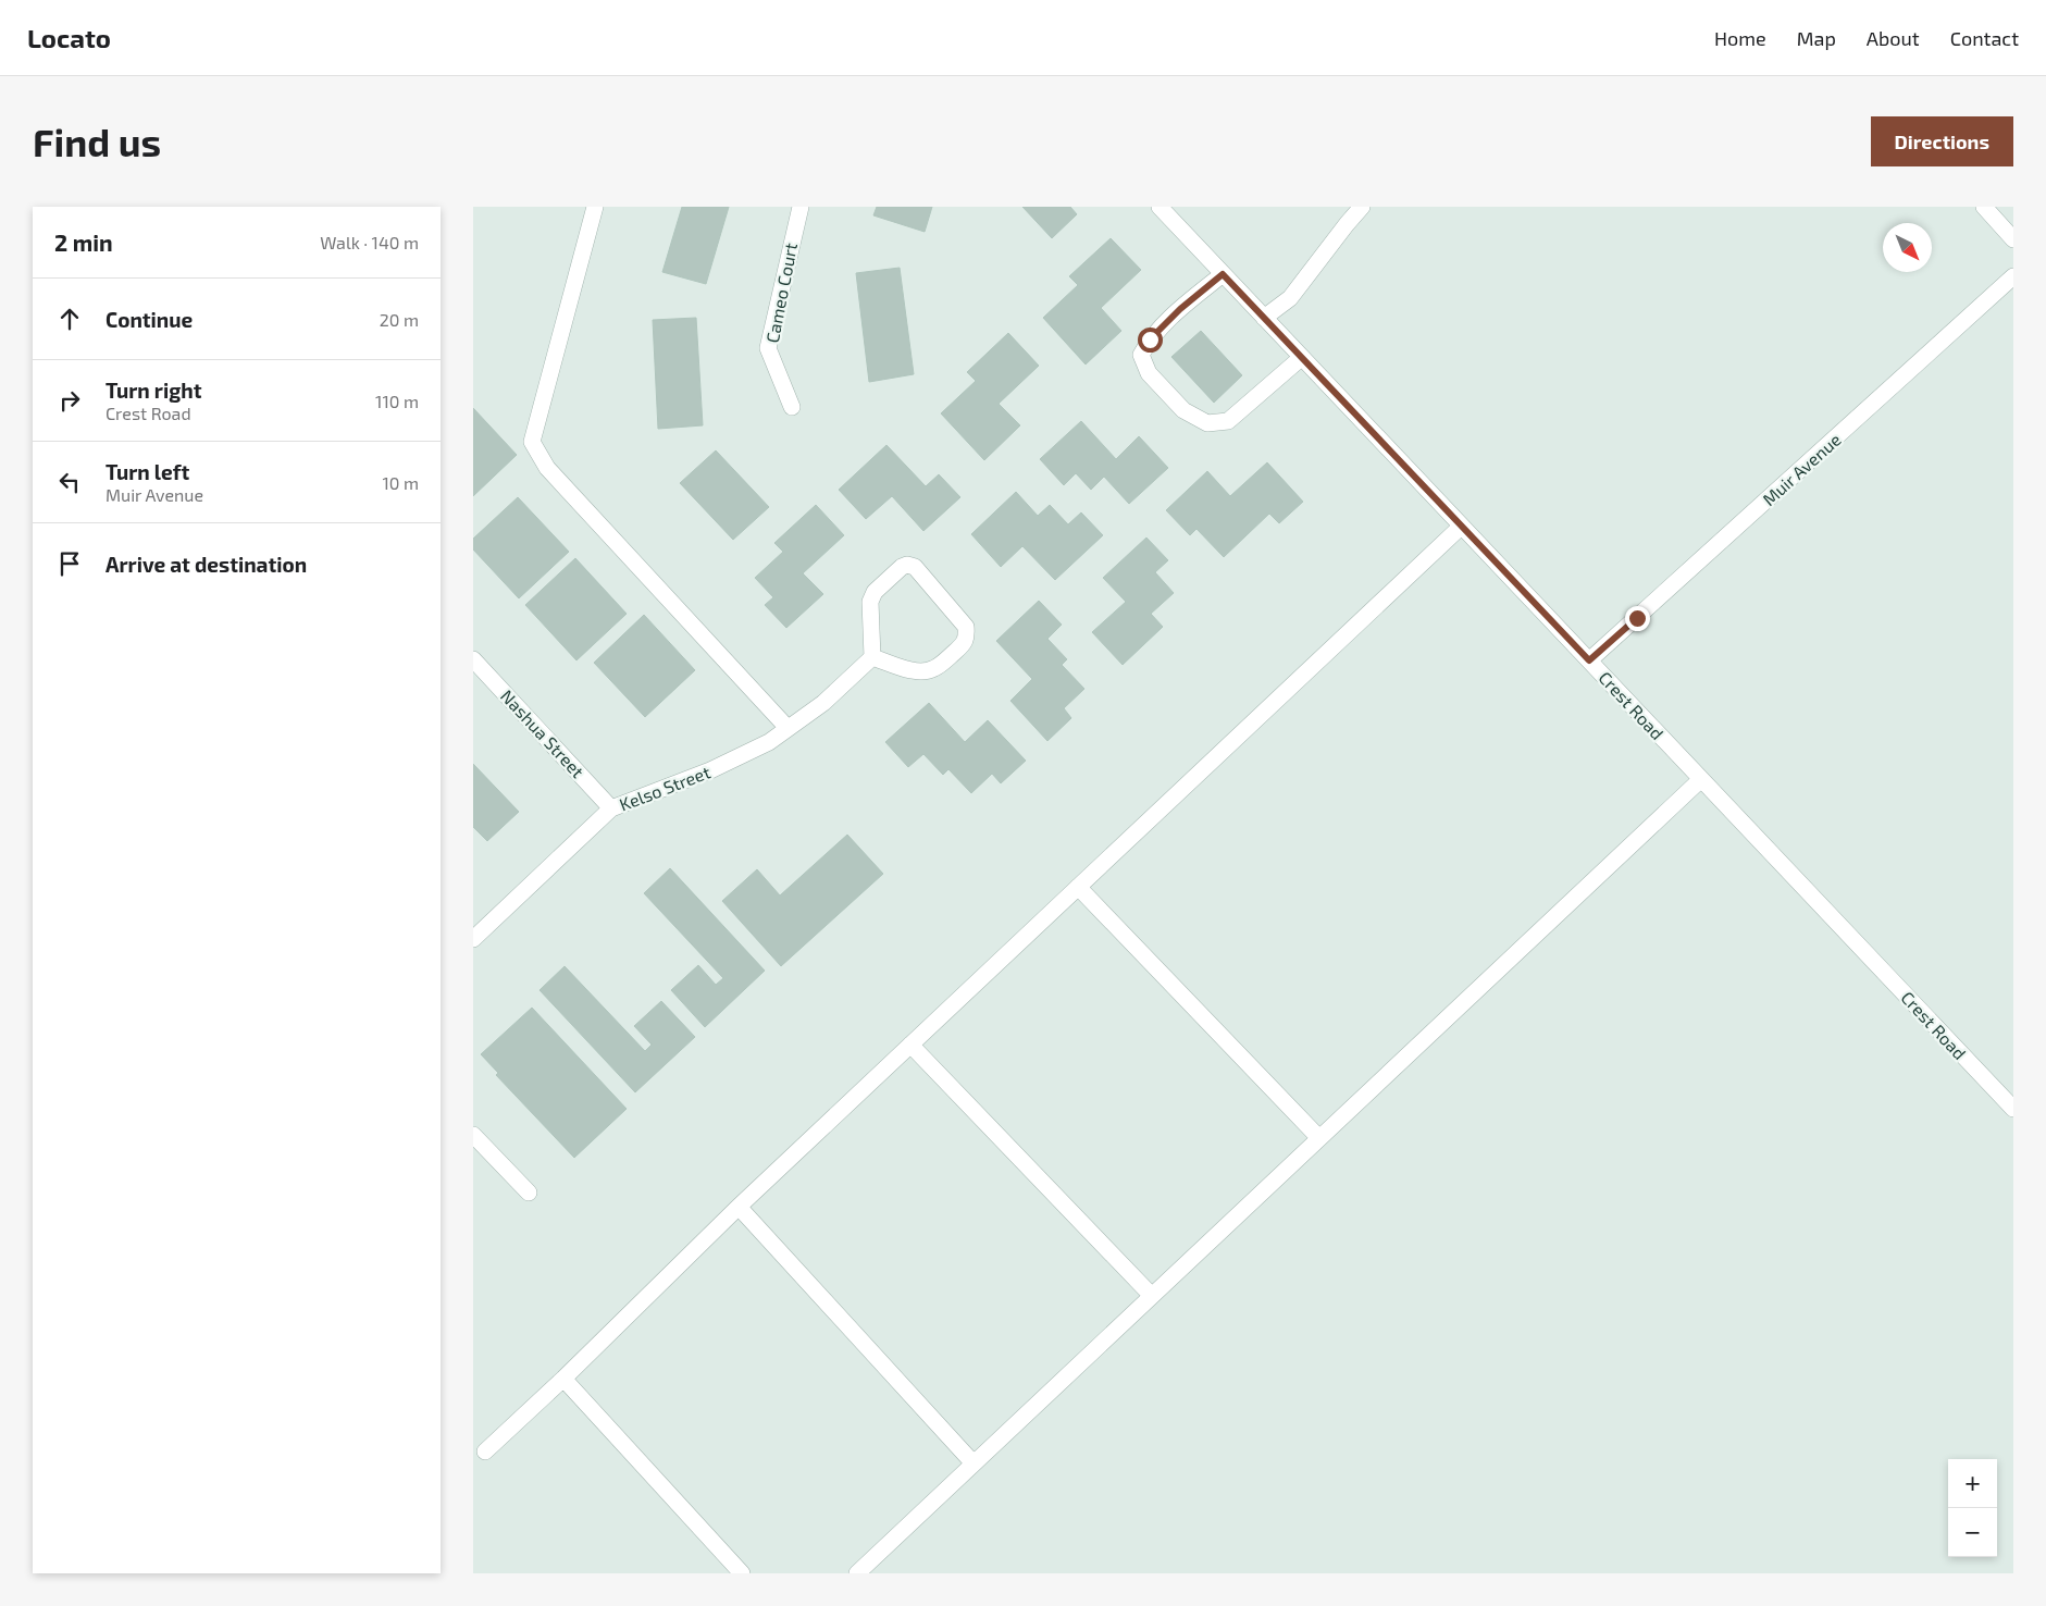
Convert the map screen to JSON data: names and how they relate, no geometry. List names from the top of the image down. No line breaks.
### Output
{"streets":{"street":["Cameo Court","Muir Avenue","Crest Road","Nashua Street","Kelso Street"]},"crossings":[["Muir Avenue","Crest Road"],["Nashua Street","Kelso Street"]],"north":"bottom right","page":{"header":"Locato","nav":["Home","Map","About","Contact"],"buttons":"Directions","title":"Find us","heading":["2 min","Walk · 140 m"],"list":[["Continue","20 m"],["Turn right","Crest Road","110 m"],["Turn left","Muir Avenue","10 m"],"Arrive at destination"],"map_buttons":["+","−"]}}
